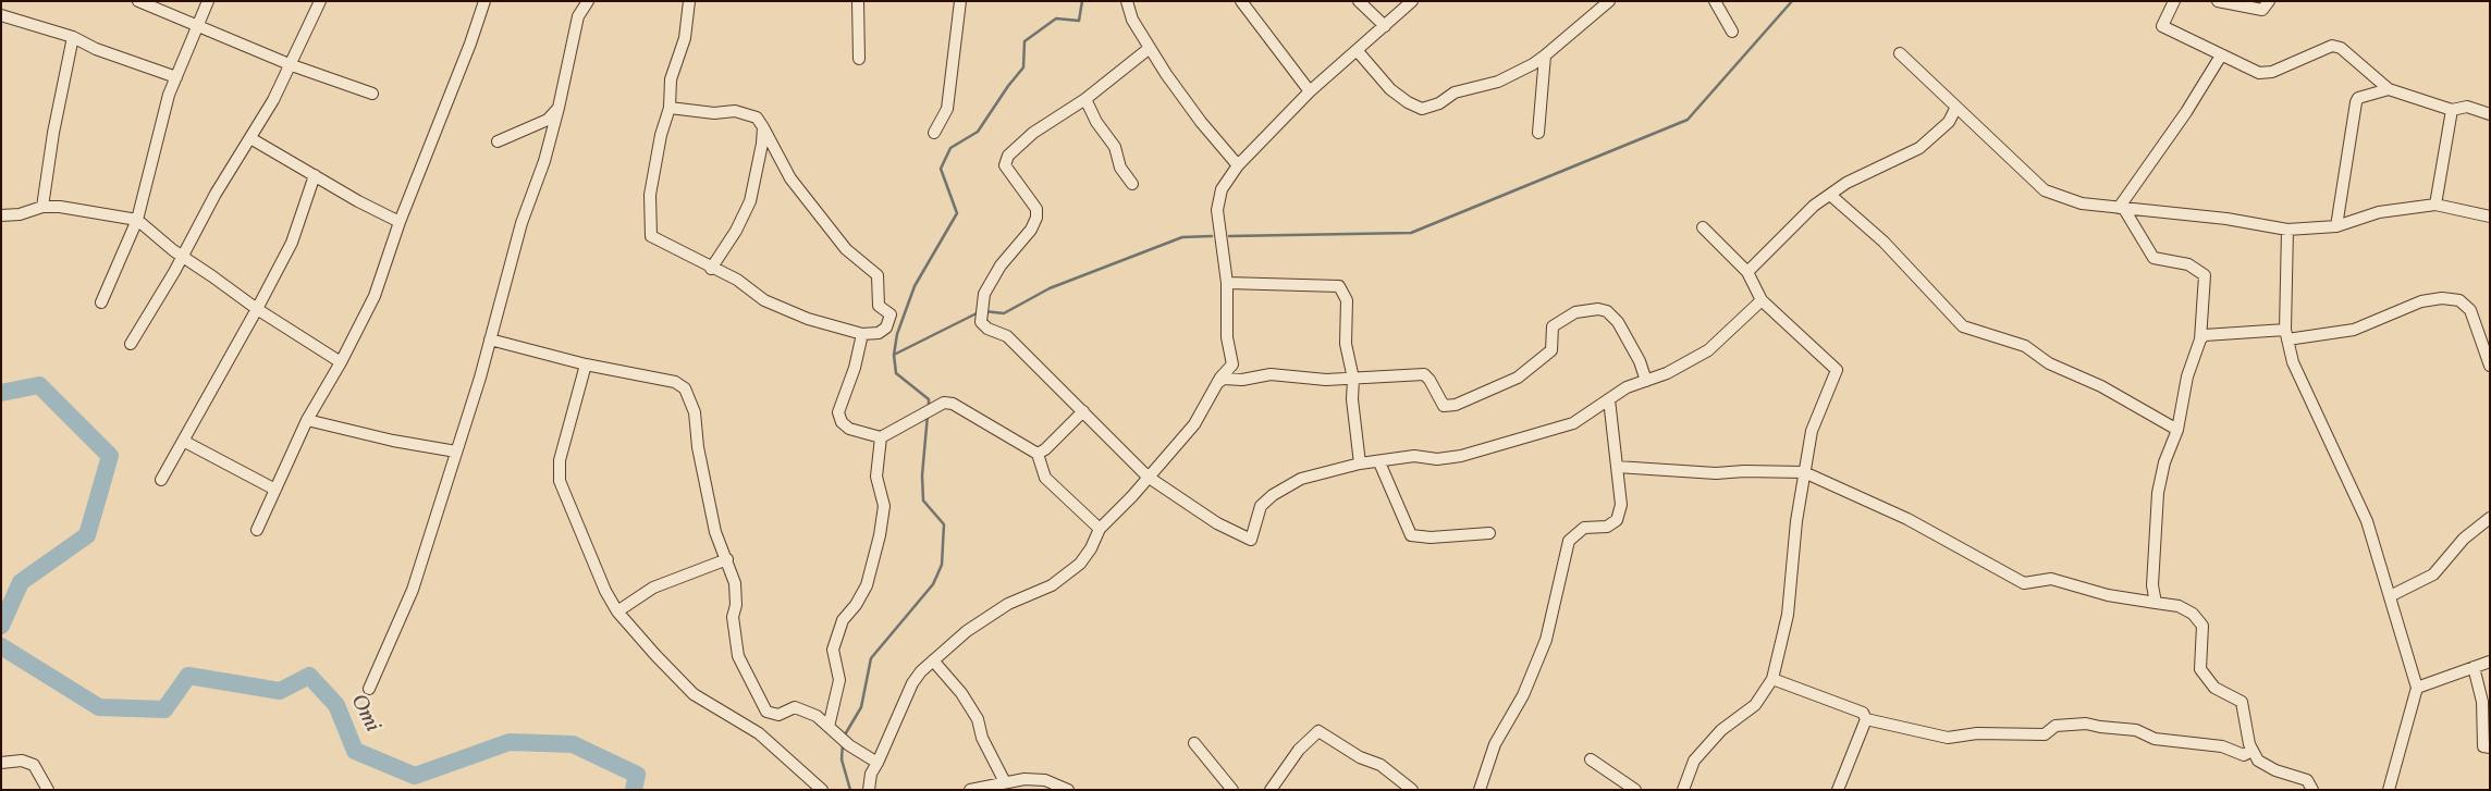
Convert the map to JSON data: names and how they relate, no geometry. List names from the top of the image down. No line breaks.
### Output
{"water":["Omi"]}
